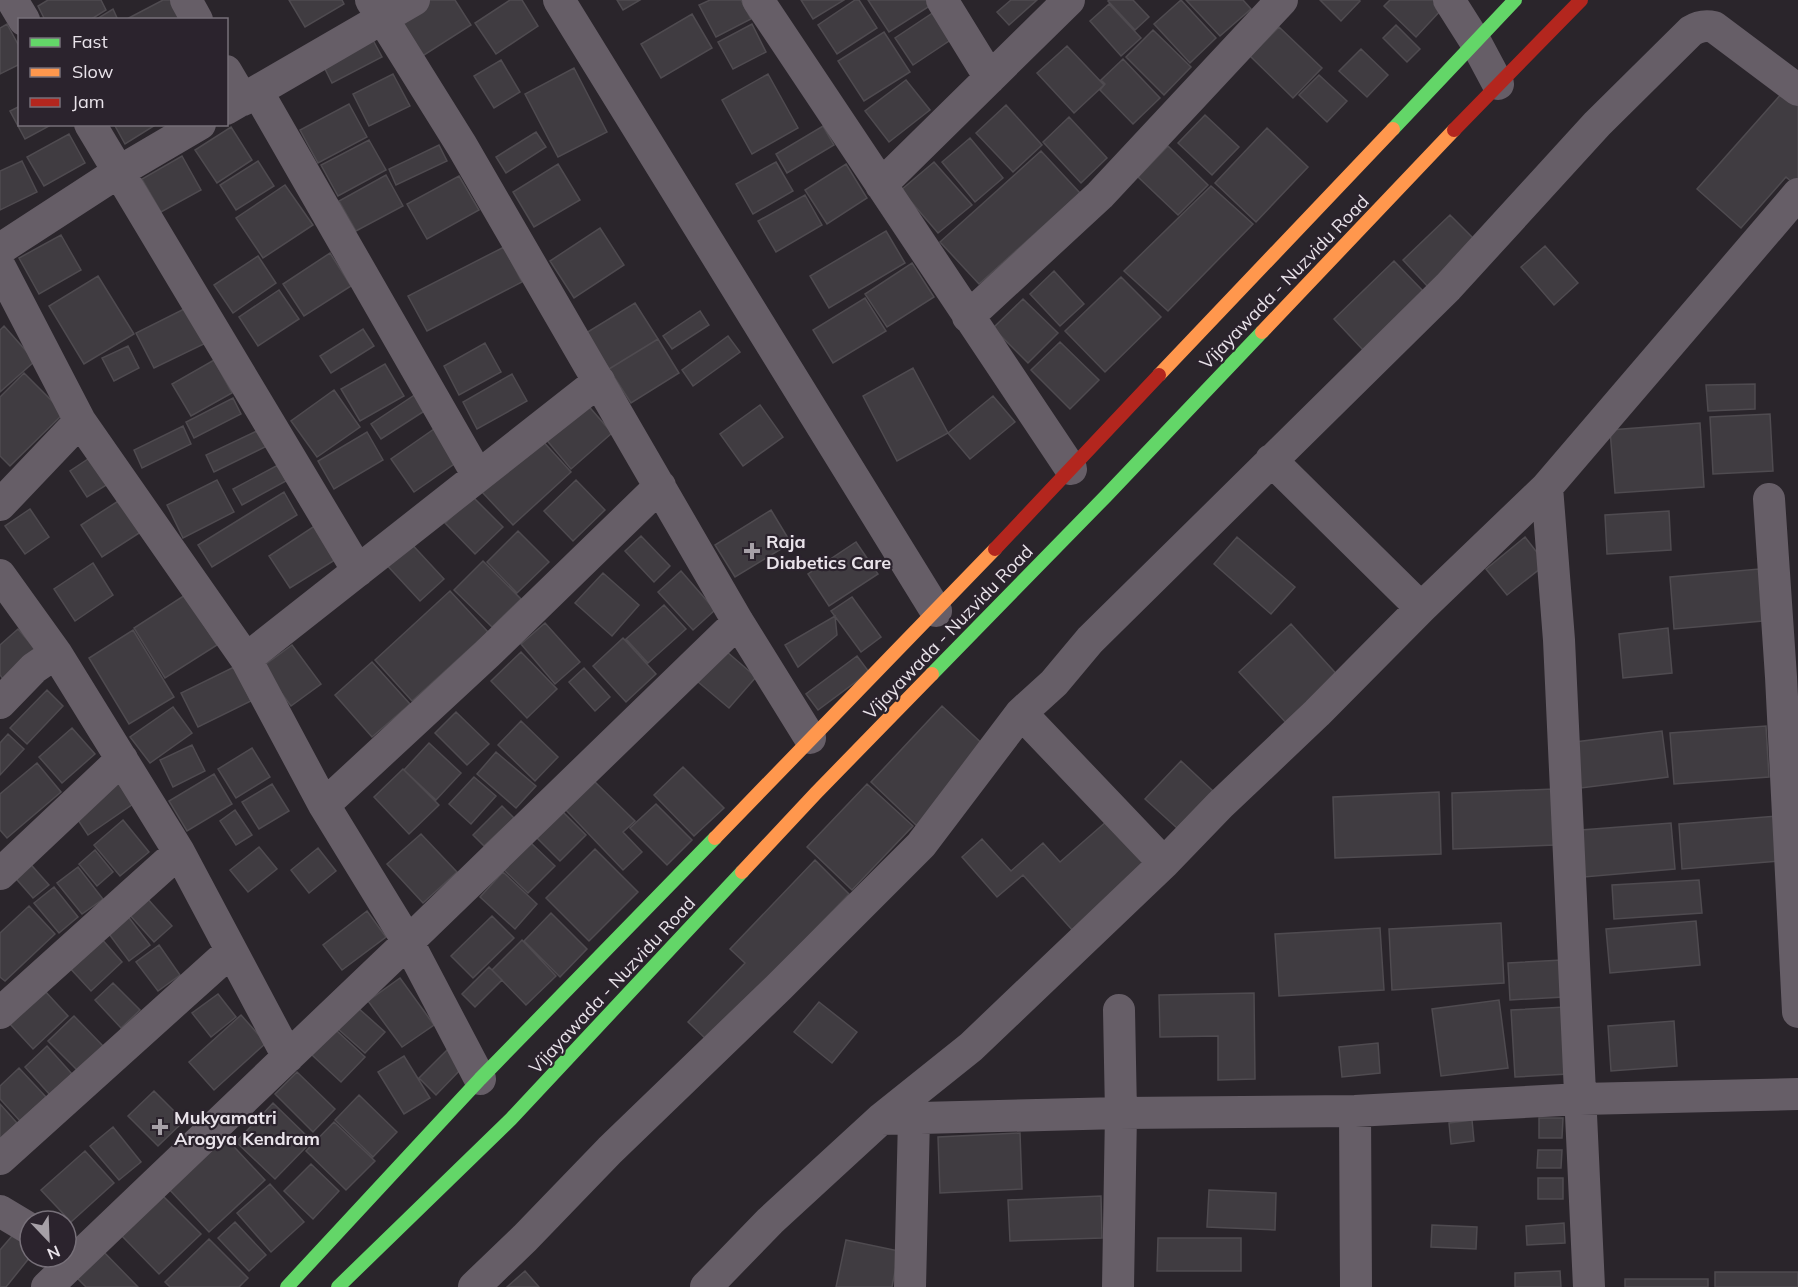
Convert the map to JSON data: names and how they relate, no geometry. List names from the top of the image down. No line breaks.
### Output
{"streets":{"main road":["Vijayawada - Nuzvidu Road"]},"places":{"health":["Raja Diabetics Care","Mukyamatri Arogya Kendram"]},"legend":["Fast","Slow","Jam"],"north":"bottom right"}
